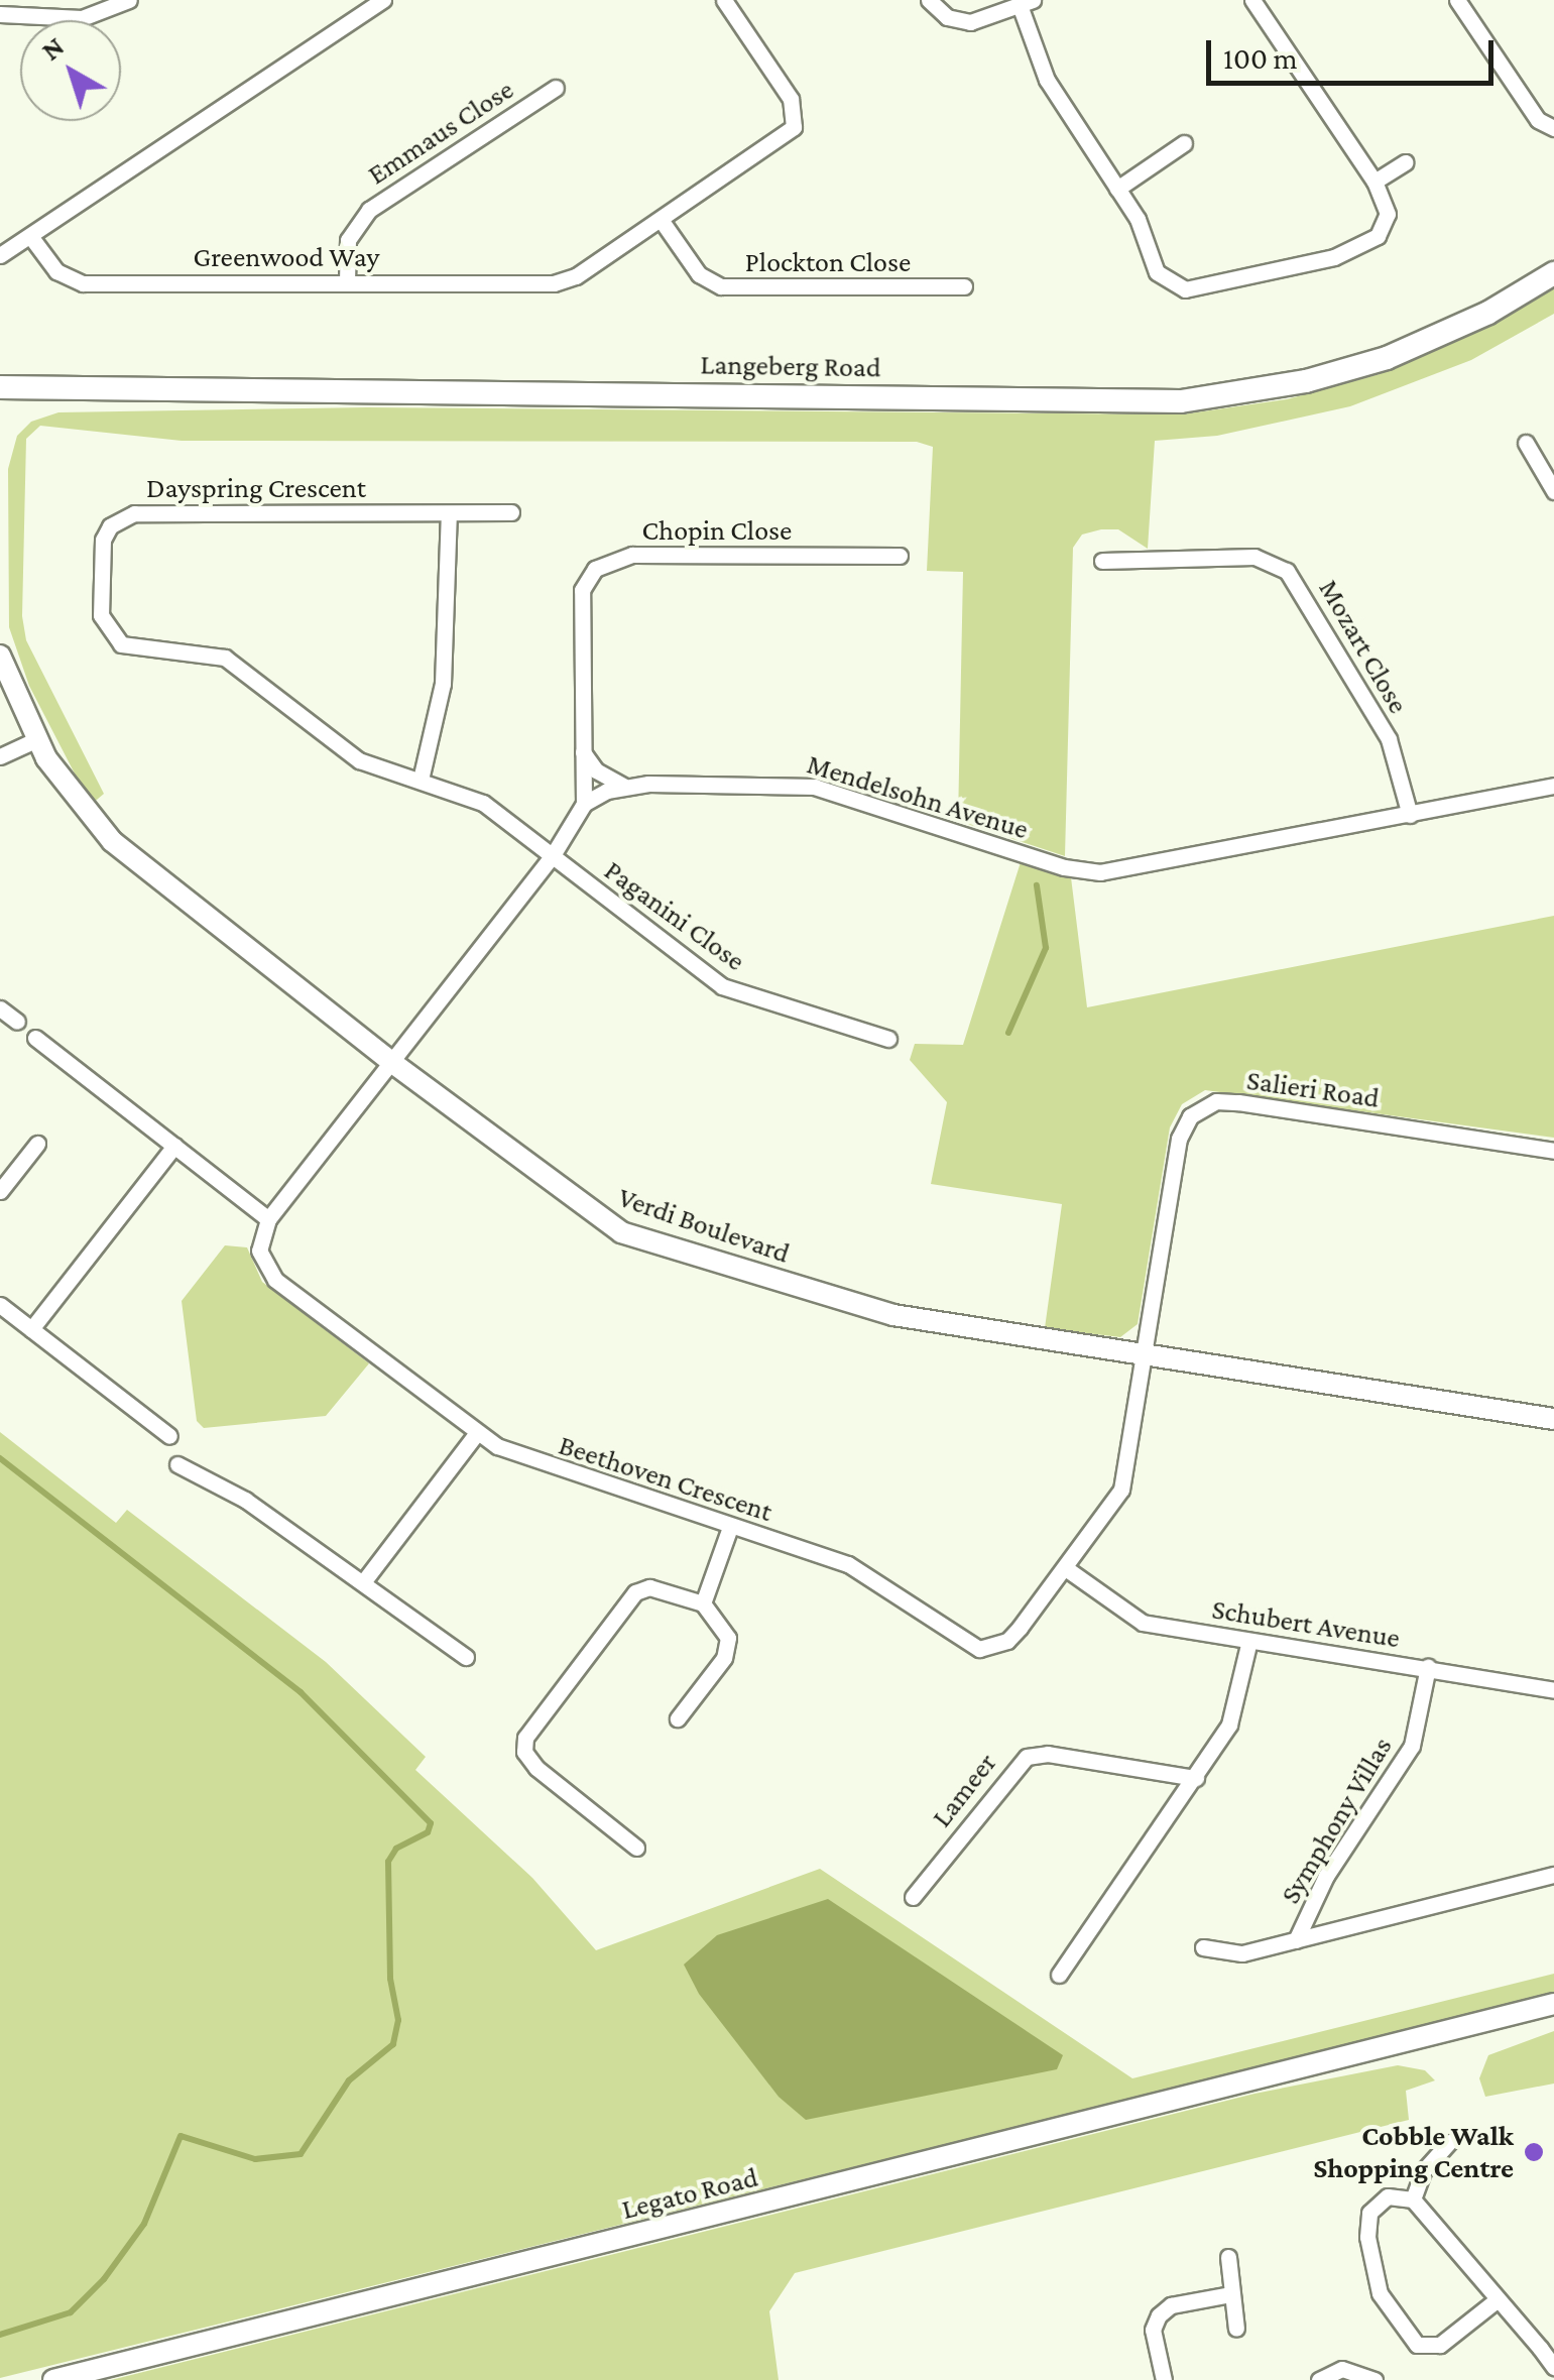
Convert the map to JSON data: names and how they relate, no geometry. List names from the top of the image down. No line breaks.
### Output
{"streets":{"main road":["Langeberg Road"],"street":["Emmaus Close","Greenwood Way","Plockton Close","Dayspring Crescent","Chopin Close","Mozart Close","Mendelsohn Avenue","Paganini Close","Salieri Road","Verdi Boulevard","Beethoven Crescent","Schubert Avenue","Lameer","Symphony Villas","Legato Road"]},"crossings":[["Emmaus Close","Greenwood Way"],["Greenwood Way","Plockton Close"],["Dayspring Crescent","Paganini Close"],["Chopin Close","Mendelsohn Avenue"],["Mozart Close","Mendelsohn Avenue"],["Salieri Road","Verdi Boulevard"],["Salieri Road","Beethoven Crescent"],["Verdi Boulevard","Beethoven Crescent"],["Beethoven Crescent","Schubert Avenue"],["Schubert Avenue","Symphony Villas"]],"places":["Cobble Walk Shopping Centre"],"scale_bar":"100 m","north":"top left"}
